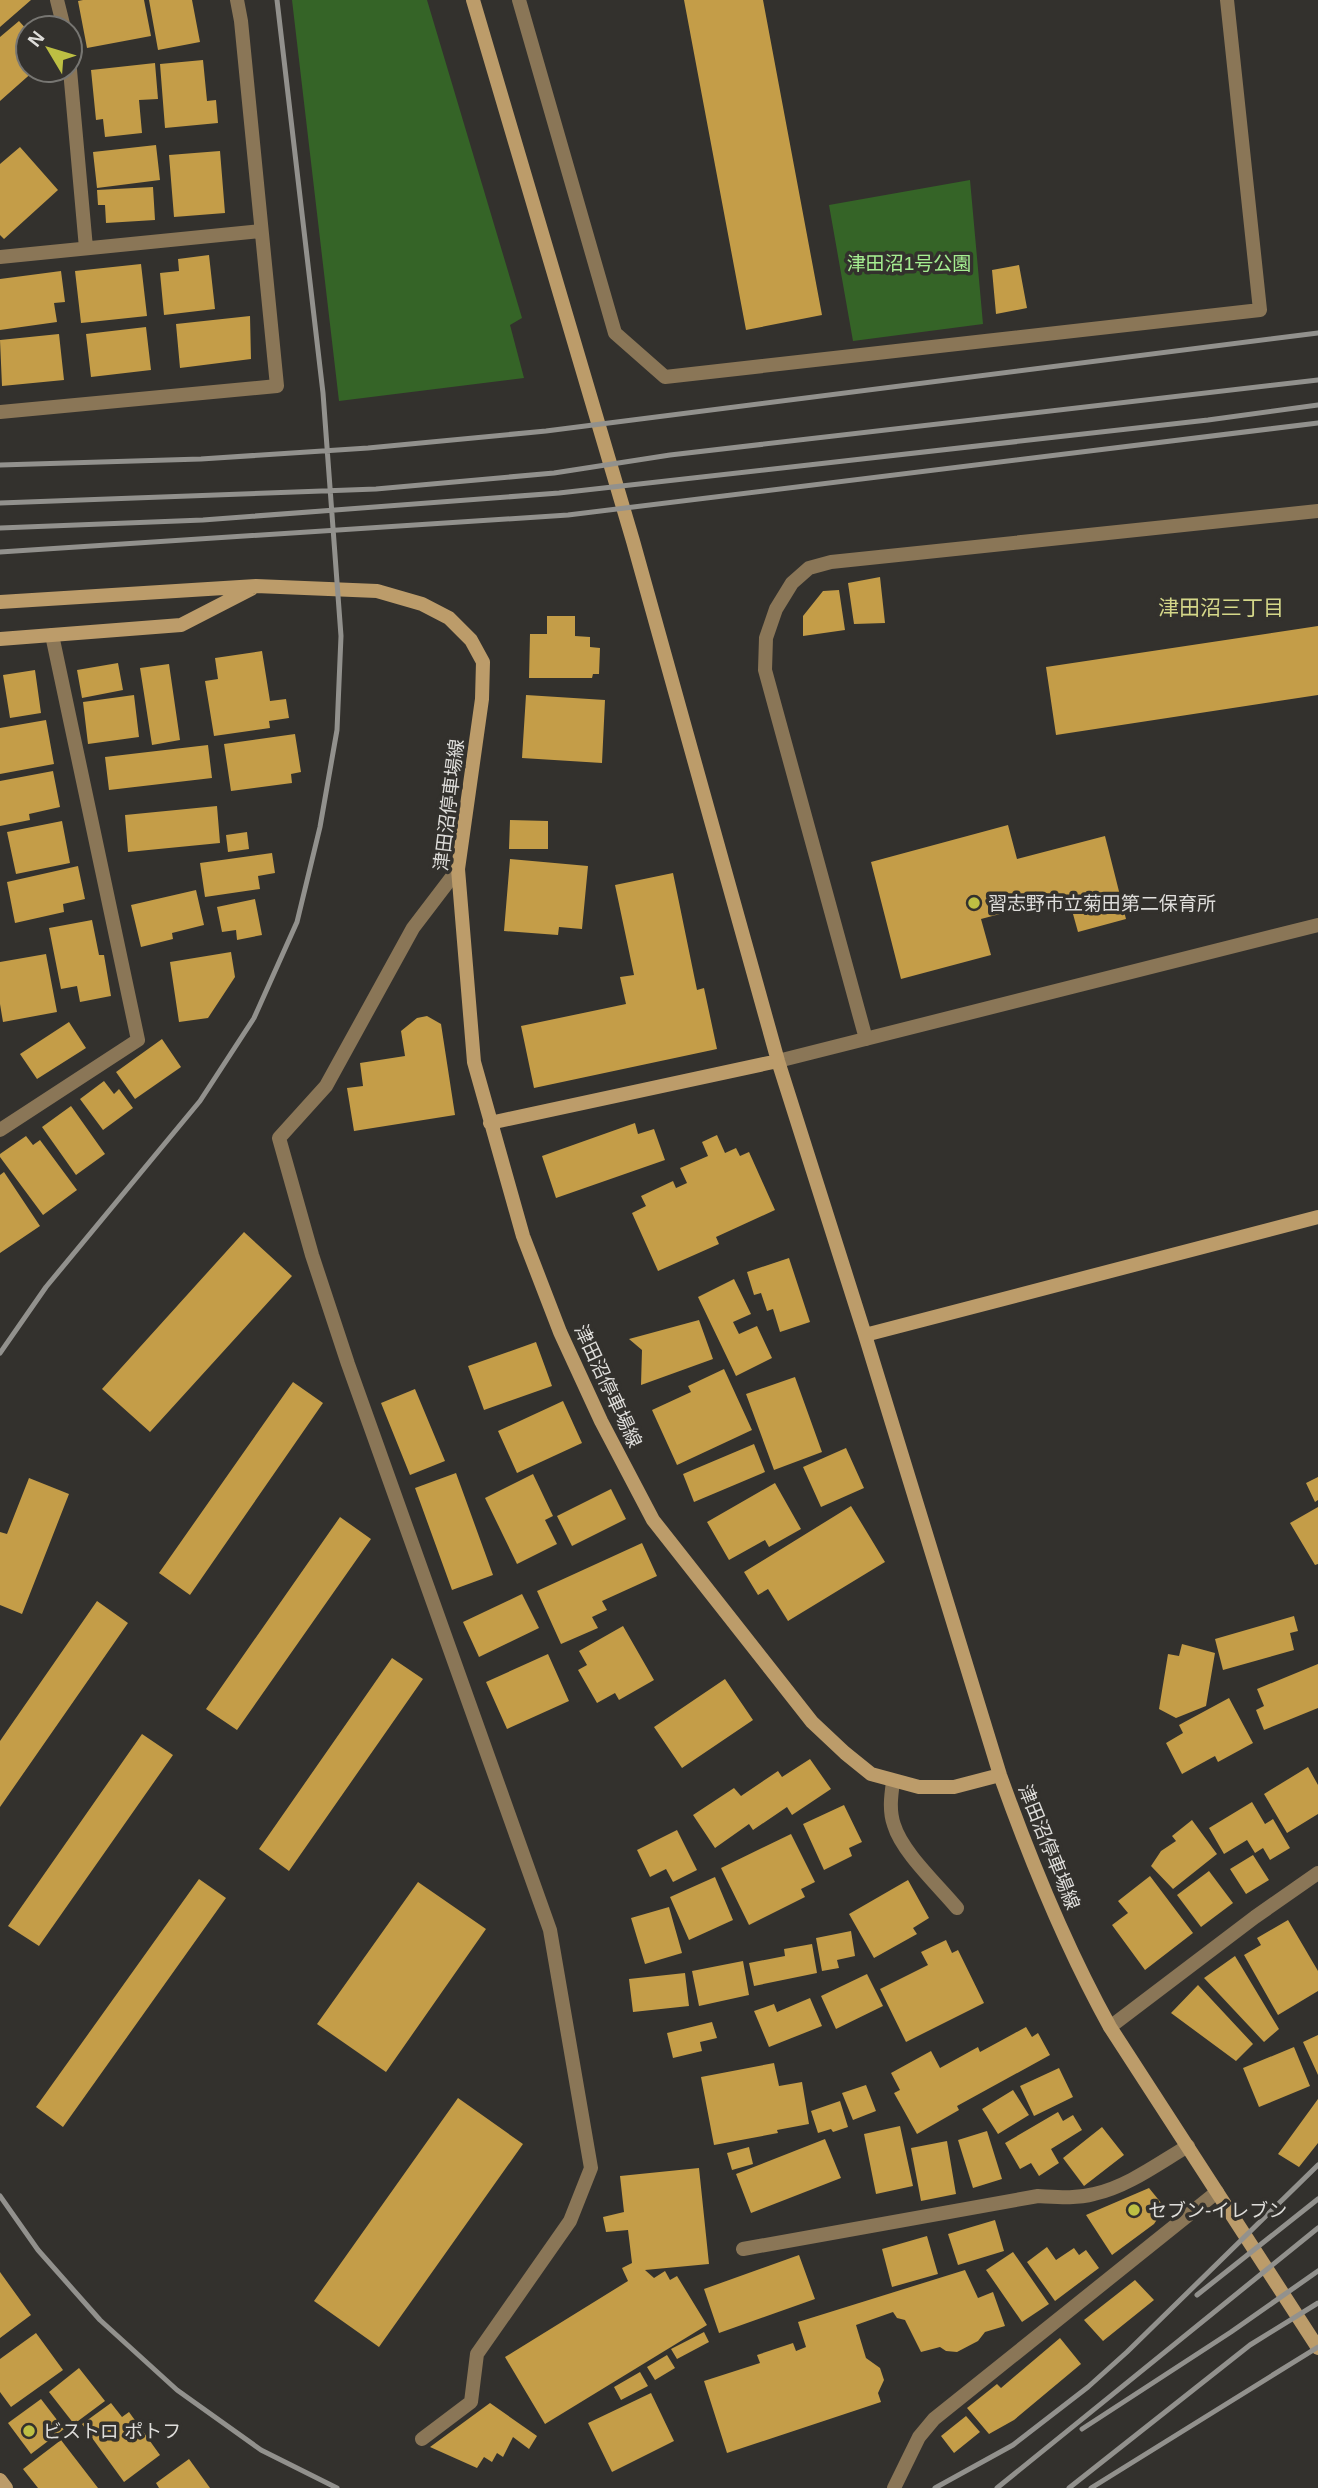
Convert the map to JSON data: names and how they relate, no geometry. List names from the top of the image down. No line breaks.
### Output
{"streets":{"street":["津田沼停車場線"]},"districts":["津田沼三丁目"],"parks":["津田沼1号公園"],"places":["習志野市立菊田第二保育所","セブン-イレブン","ビストロ ポトフ"],"north":"top left"}
